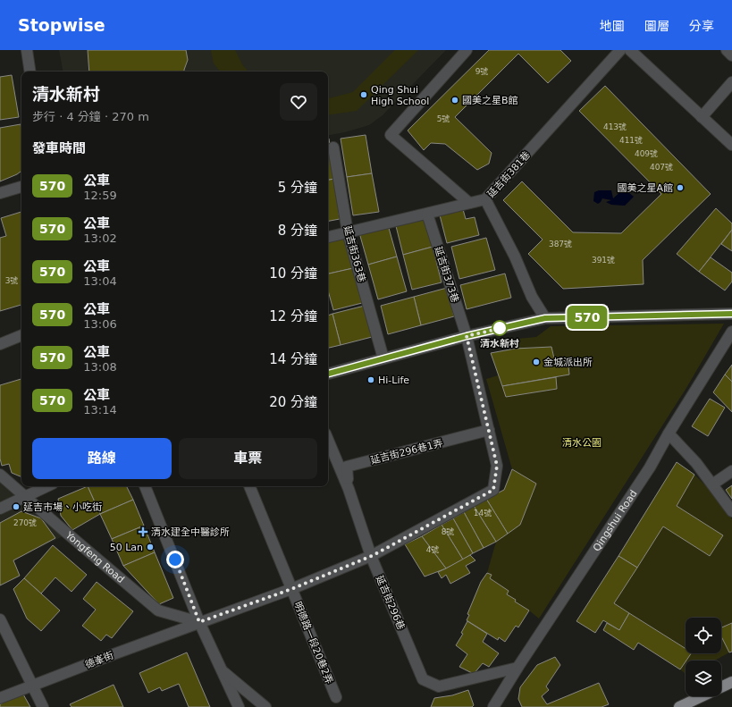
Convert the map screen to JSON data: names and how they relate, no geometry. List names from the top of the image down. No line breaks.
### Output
{"streets":{"street":["延吉街381巷","延吉街363巷","延吉街373巷","延吉街296巷1弄","Qingshui Road","Yongfeng Road","延吉街296巷","明德路一段20巷2弄","德峯街"]},"crossings":[["延吉街373巷","延吉街296巷1弄"],["延吉街373巷","延吉街296巷"],["延吉街373巷","德峯街"],["延吉街296巷1弄","延吉街296巷"],["Qingshui Road","延吉街296巷"],["Yongfeng Road","德峯街"],["延吉街296巷","德峯街"],["明德路一段20巷2弄","德峯街"]],"parks":["清水公園"],"places":{"other":["Qing Shui High School","國美之星B館","國美之星A館","清水新村","金城派出所","Hi-Life","延吉市場、小吃街","50 Lan"],"health":["清水建全中醫診所"]},"lines":["bus line 570"],"house_numbers":["9號","5號","413號","411號","409號","407號","387號","391號","3號","14號","270號","8號","4號"],"page":{"header":"Stopwise","nav":["地圖","圖層","分享"],"on_map":"570","heading":[["清水新村","步行 · 4 分鐘 · 270 m"],"發車時間"],"list":[{"mark":"570","name":"公車","note":"12:59","value":"5 分鐘"},{"mark":"570","name":"公車","note":"13:02","value":"8 分鐘"},{"mark":"570","name":"公車","note":"13:04","value":"10 分鐘"},{"mark":"570","name":"公車","note":"13:06","value":"12 分鐘"},{"mark":"570","name":"公車","note":"13:08","value":"14 分鐘"},{"mark":"570","name":"公車","note":"13:14","value":"20 分鐘"}],"buttons":["路線","車票"]}}
